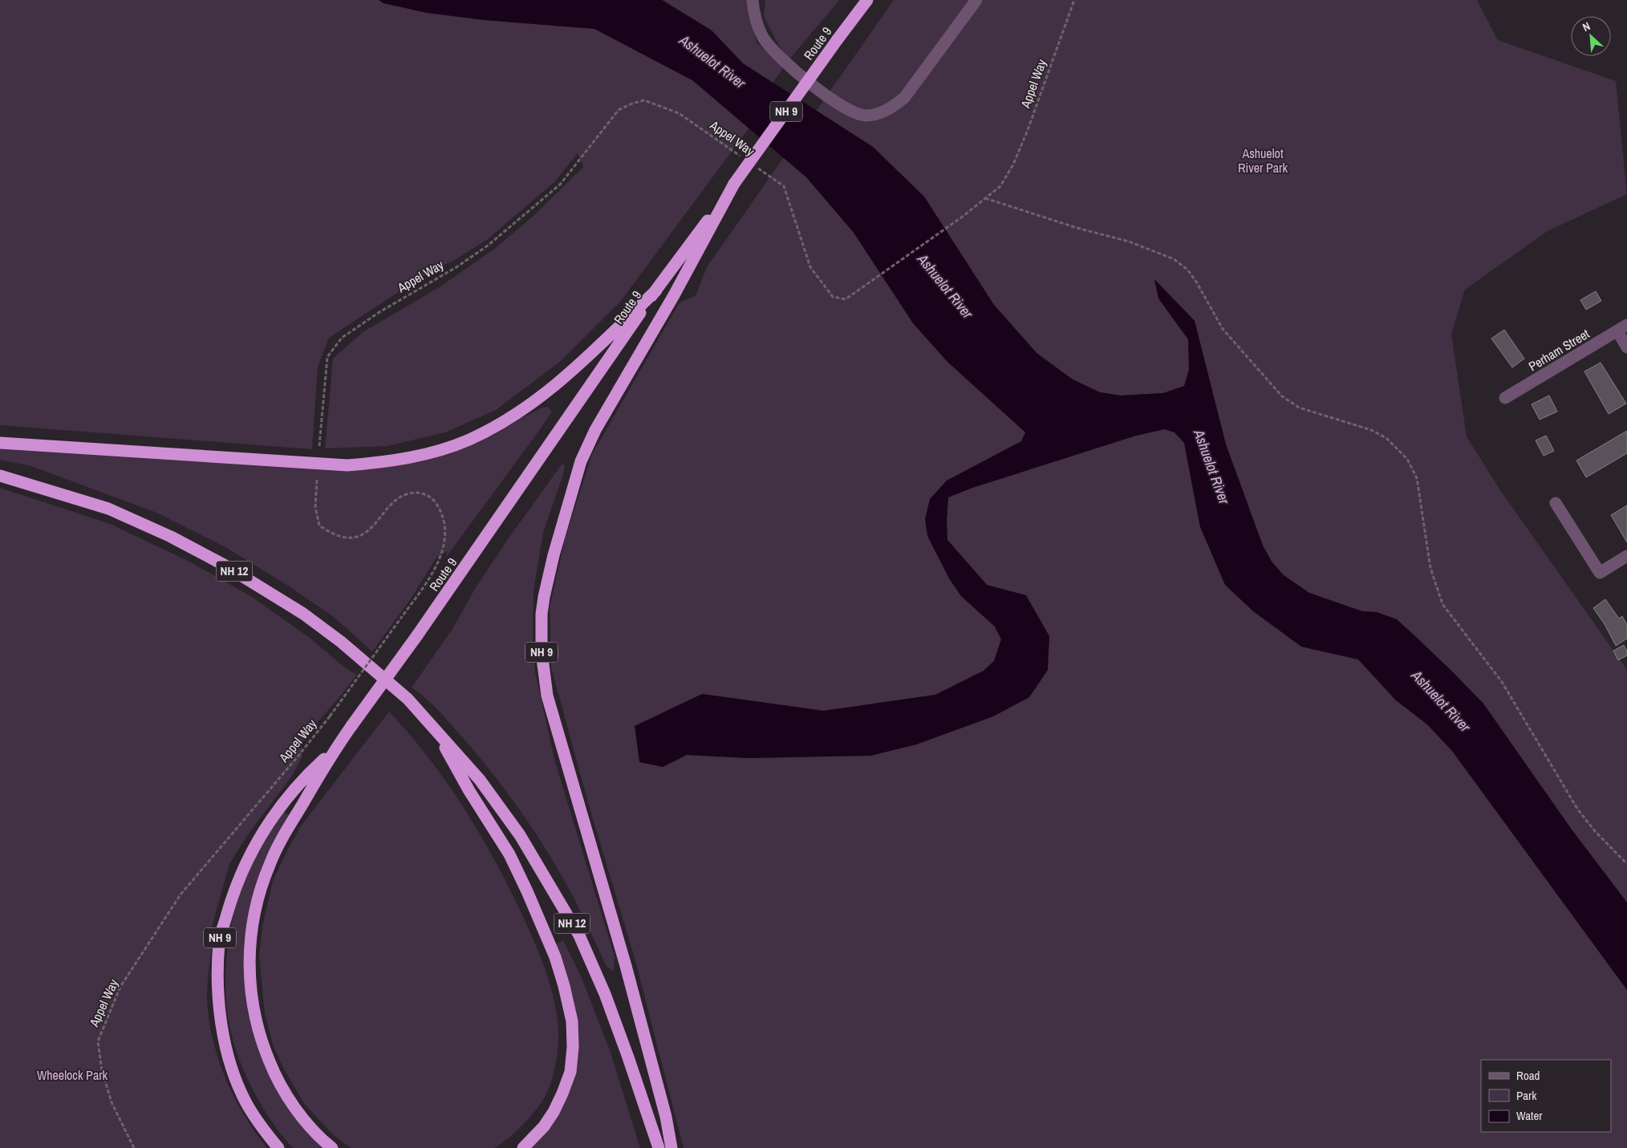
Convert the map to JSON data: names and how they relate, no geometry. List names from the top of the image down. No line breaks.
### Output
{"streets":{"highway":["Route 9","NH 9","NH 12"],"street":["Perham Street"],"path":["Appel Way"]},"crossings":[["Route 9","NH 9"]],"water":["Ashuelot River"],"parks":["Ashuelot River Park","Wheelock Park"],"legend":["Road","Park","Water"],"north":"top left"}
